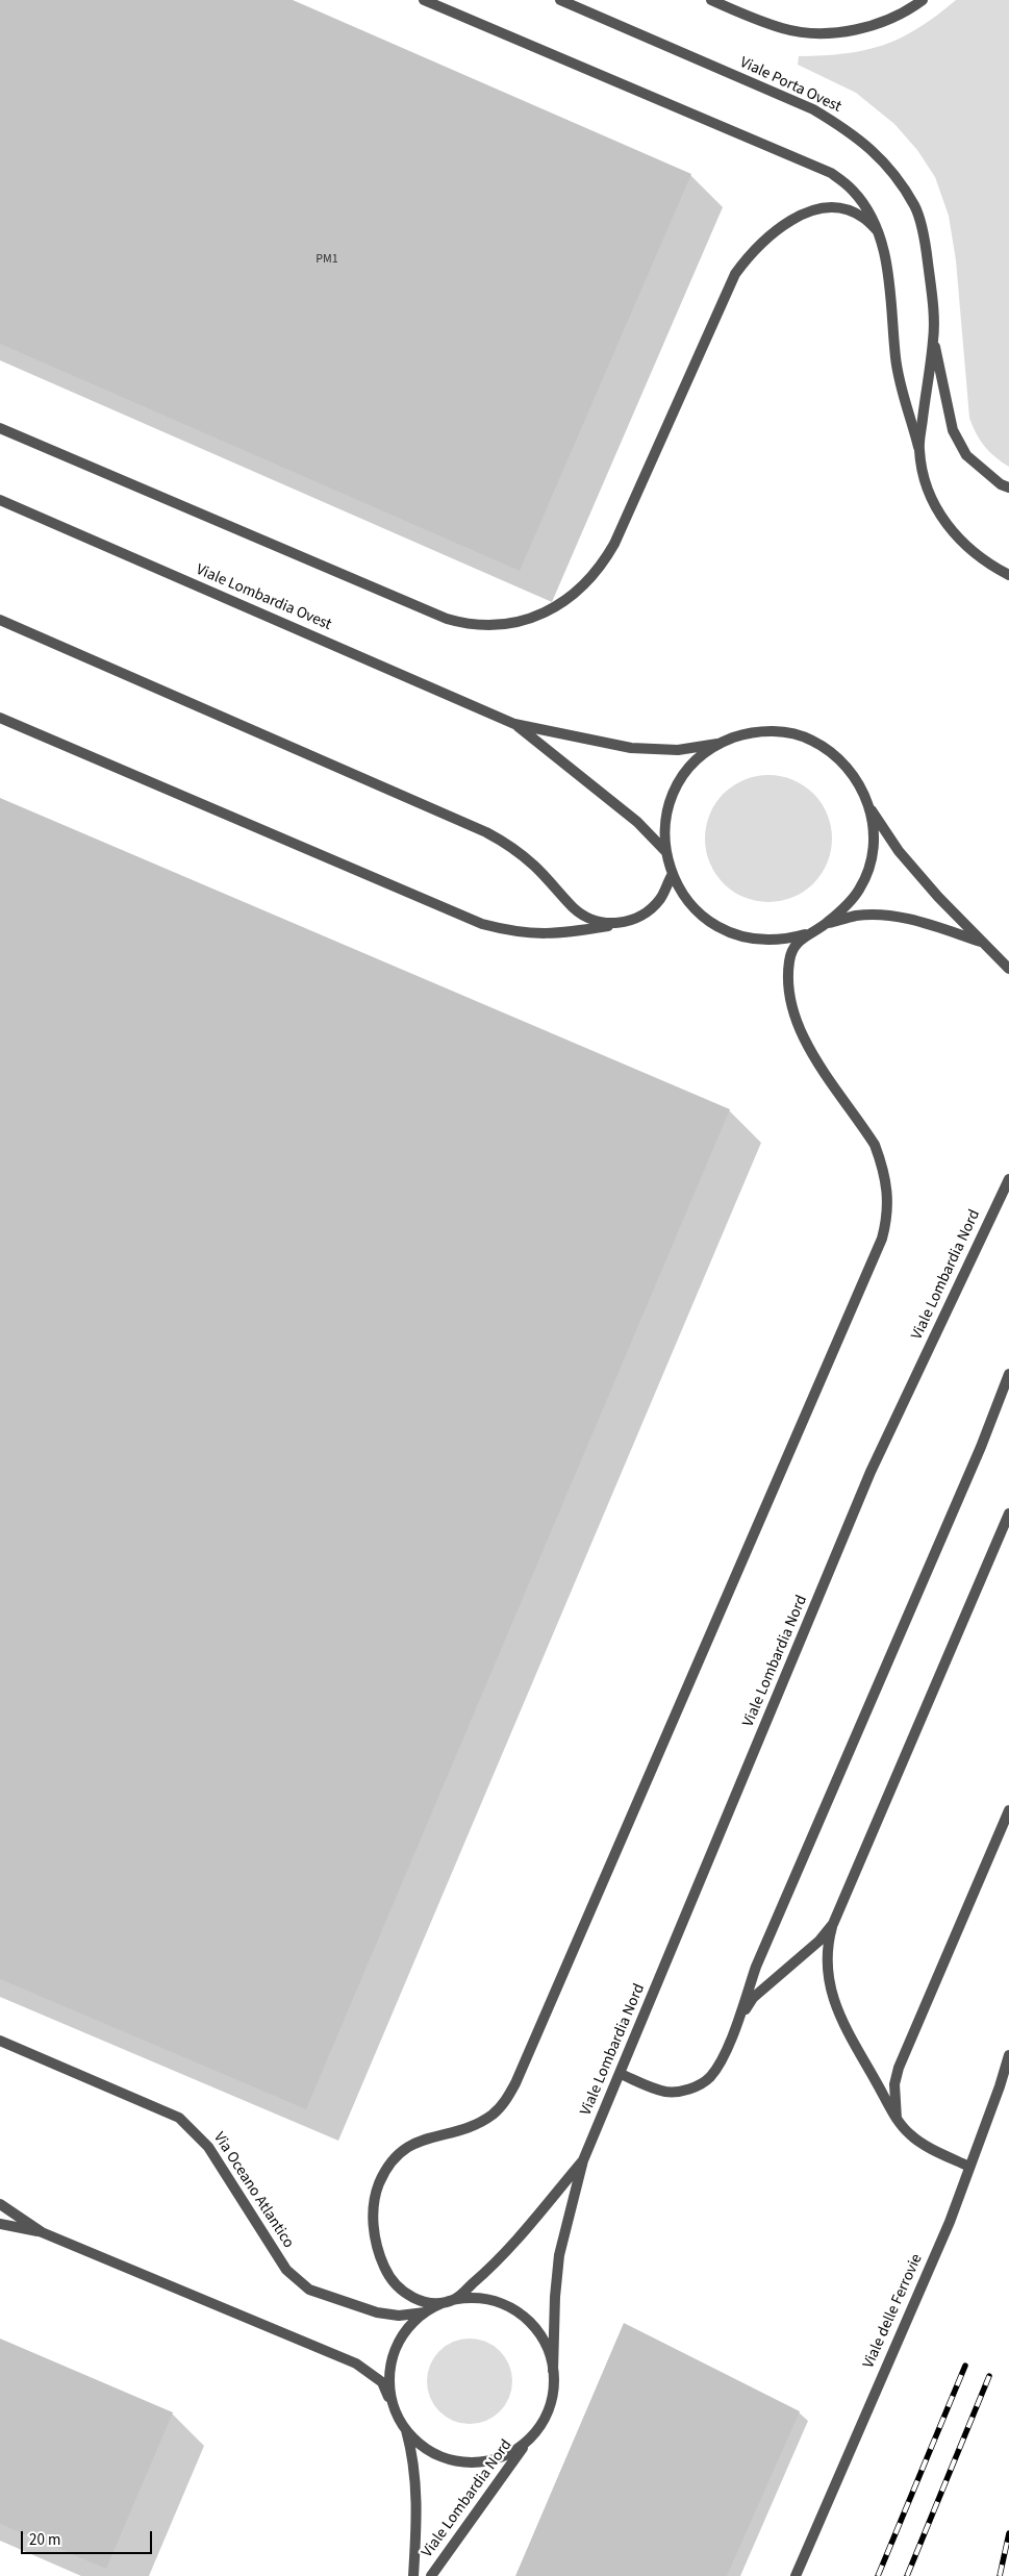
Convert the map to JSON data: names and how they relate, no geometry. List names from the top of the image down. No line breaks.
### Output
{"streets":{"street":["Viale Porta Ovest","Viale Lombardia Ovest","Viale Lombardia Nord","Via Oceano Atlantico","Viale delle Ferrovie"]},"crossings":[["Viale Lombardia Nord","Via Oceano Atlantico"]],"house_numbers":["PM1"],"scale_bar":"20 m"}
